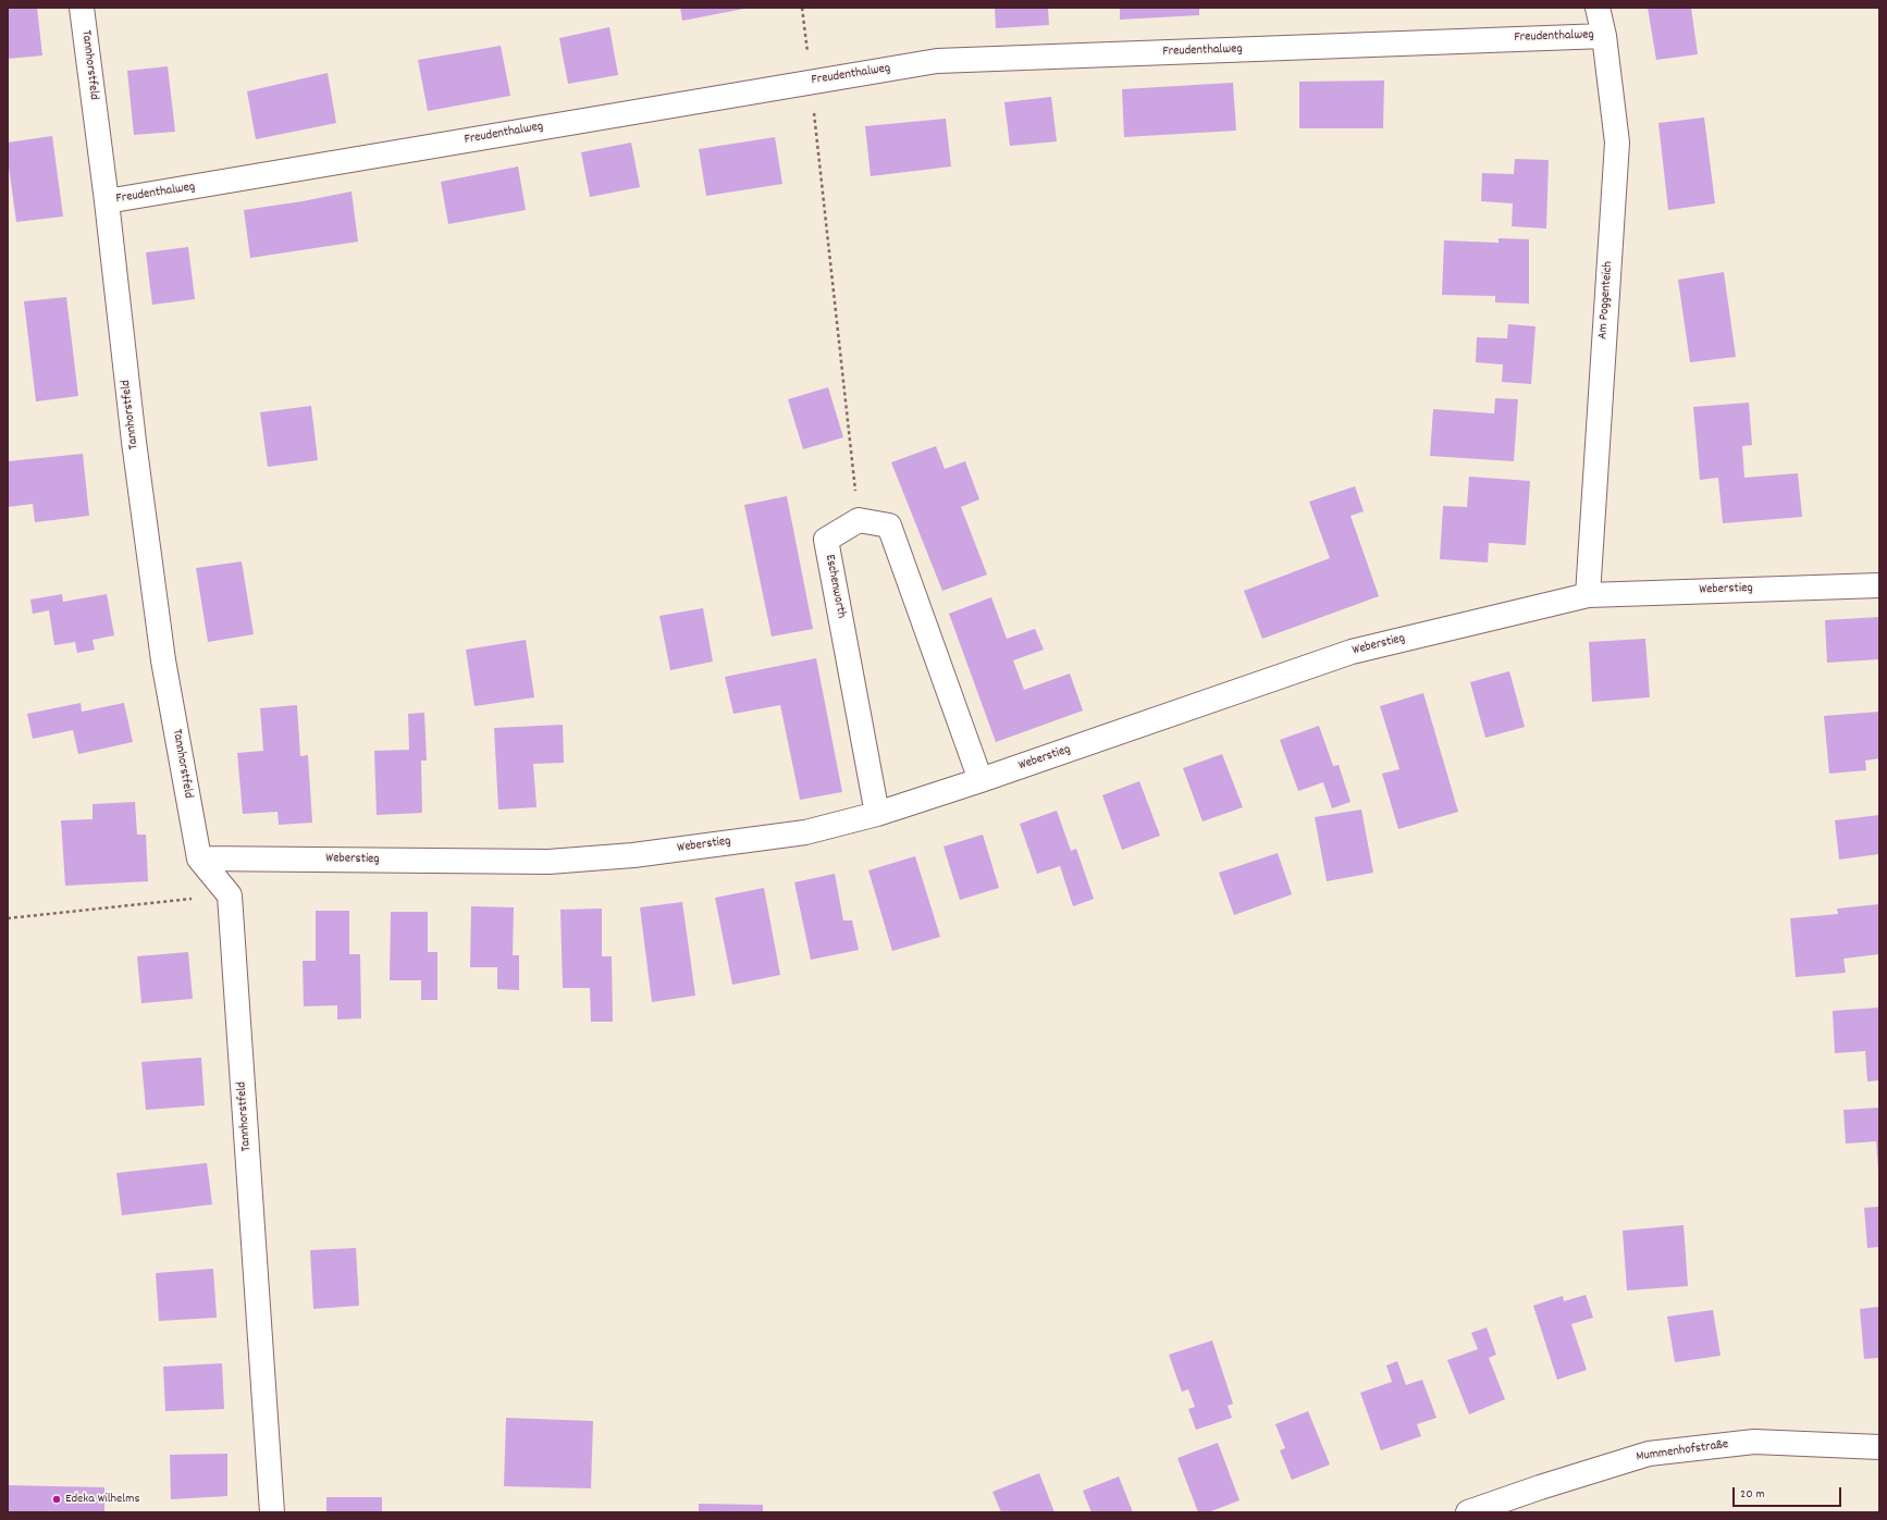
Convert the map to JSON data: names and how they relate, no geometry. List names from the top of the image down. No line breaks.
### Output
{"streets":{"street":["Freudenthalweg","Tannhorstfeld","Am Poggenteich","Eschenworth","Weberstieg","Mummenhofstraße"]},"crossings":[["Freudenthalweg","Tannhorstfeld"],["Freudenthalweg","Am Poggenteich"],["Tannhorstfeld","Weberstieg"],["Am Poggenteich","Weberstieg"],["Eschenworth","Weberstieg"]],"places":["Edeka Wilhelms"],"scale_bar":"20 m"}
